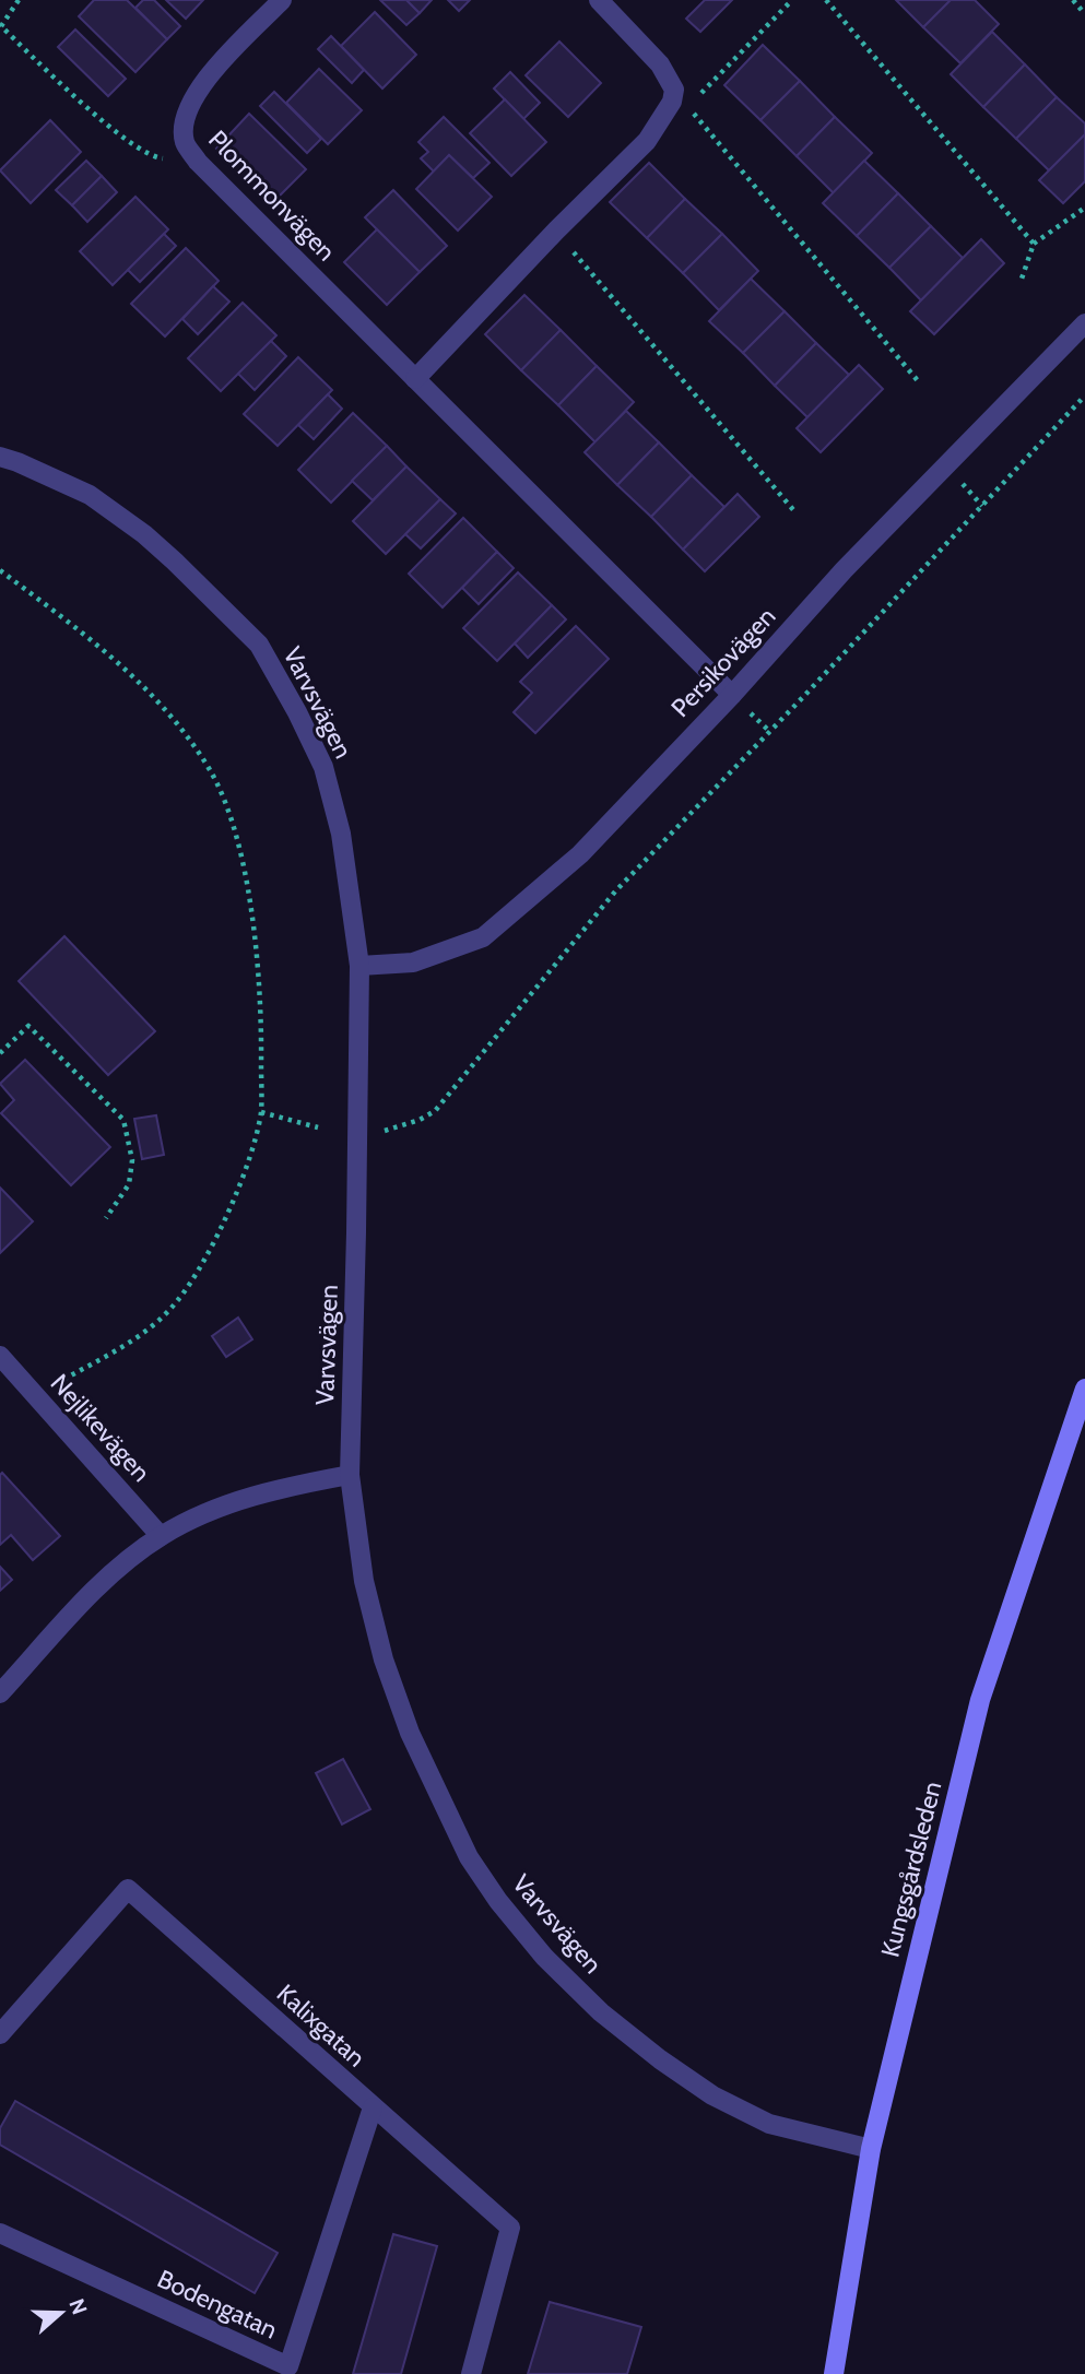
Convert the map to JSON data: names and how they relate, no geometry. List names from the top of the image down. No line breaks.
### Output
{"streets":{"main road":["Kungsgårdsleden"],"street":["Plommonvägen","Persikovägen","Varvsvägen","Nejlikevägen","Kalixgatan","Bodengatan"]},"crossings":[["Plommonvägen","Persikovägen"],["Persikovägen","Varvsvägen"],["Varvsvägen","Kungsgårdsleden"],["Kalixgatan","Bodengatan"]],"north":"right"}
